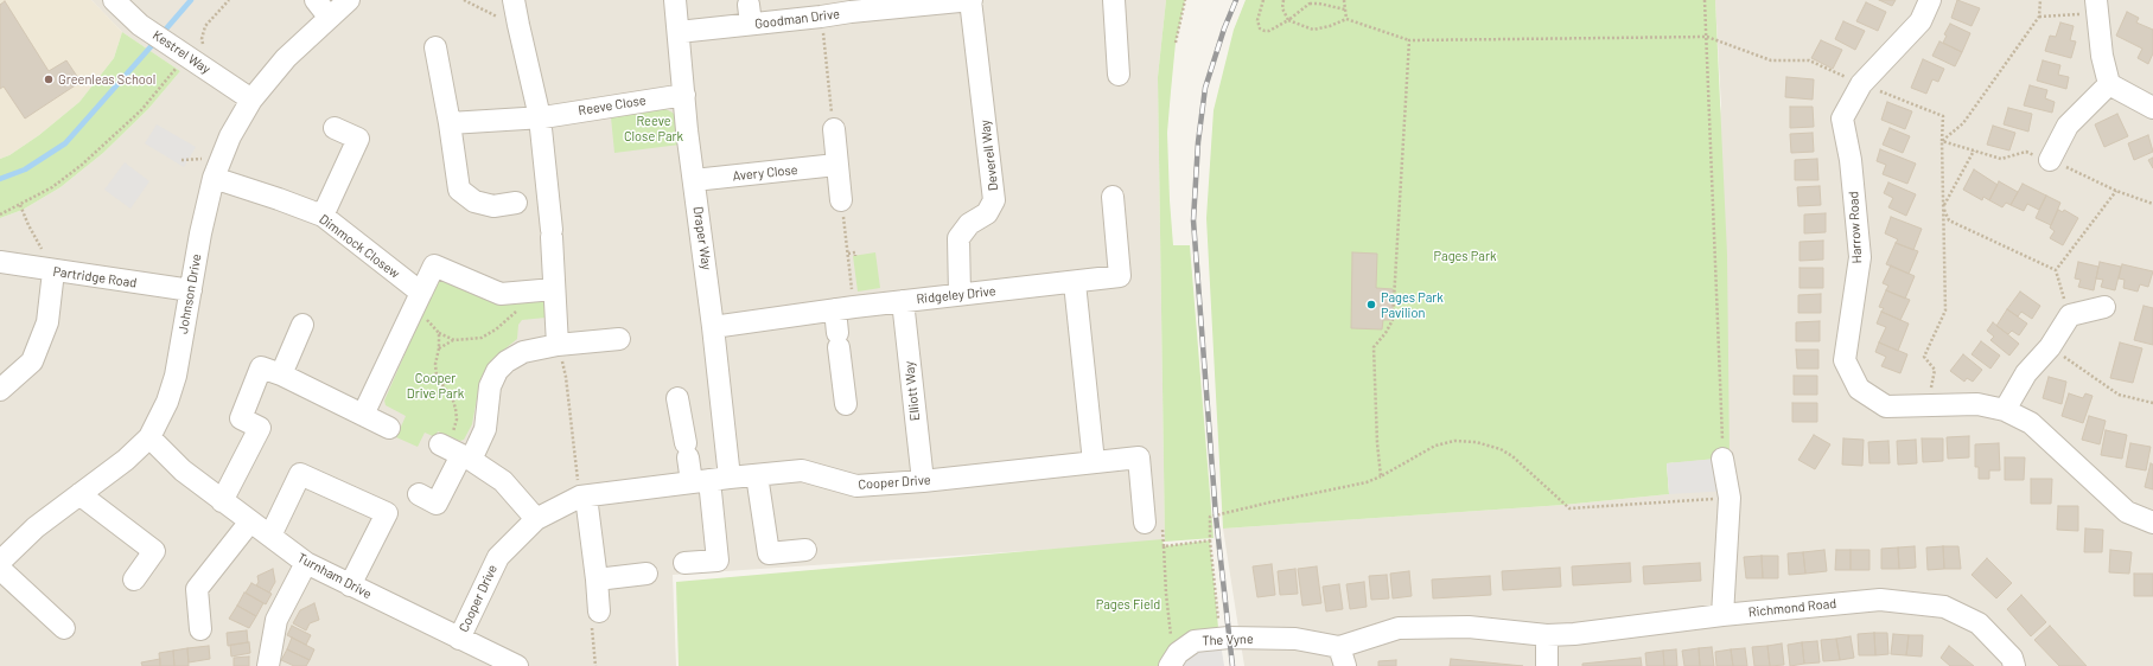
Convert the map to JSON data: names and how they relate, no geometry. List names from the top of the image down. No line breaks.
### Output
{"streets":{"street":["Goodman Drive","Kestrel Way","Reeve Close","Deverell Way","Avery Close","Harrow Road","Draper Way","Dimmock Closew","Partridge Road","Johnson Drive","Ridgeley Drive","Elliott Way","Cooper Drive","Turnham Drive","Richmond Road","The Vyne"]},"crossings":[["Goodman Drive","Deverell Way"],["Goodman Drive","Draper Way"],["Kestrel Way","Johnson Drive"],["Reeve Close","Draper Way"],["Deverell Way","Ridgeley Drive"],["Avery Close","Draper Way"],["Draper Way","Ridgeley Drive"],["Draper Way","Cooper Drive"],["Dimmock Closew","Johnson Drive"],["Partridge Road","Johnson Drive"],["Johnson Drive","Turnham Drive"],["Ridgeley Drive","Elliott Way"],["Elliott Way","Cooper Drive"],["Cooper Drive","Turnham Drive"],["Richmond Road","The Vyne"]],"parks":["Reeve Close Park","Pages Park","Cooper Drive Park","Pages Field"],"places":["Greenleas School","Pages Park Pavilion"]}
